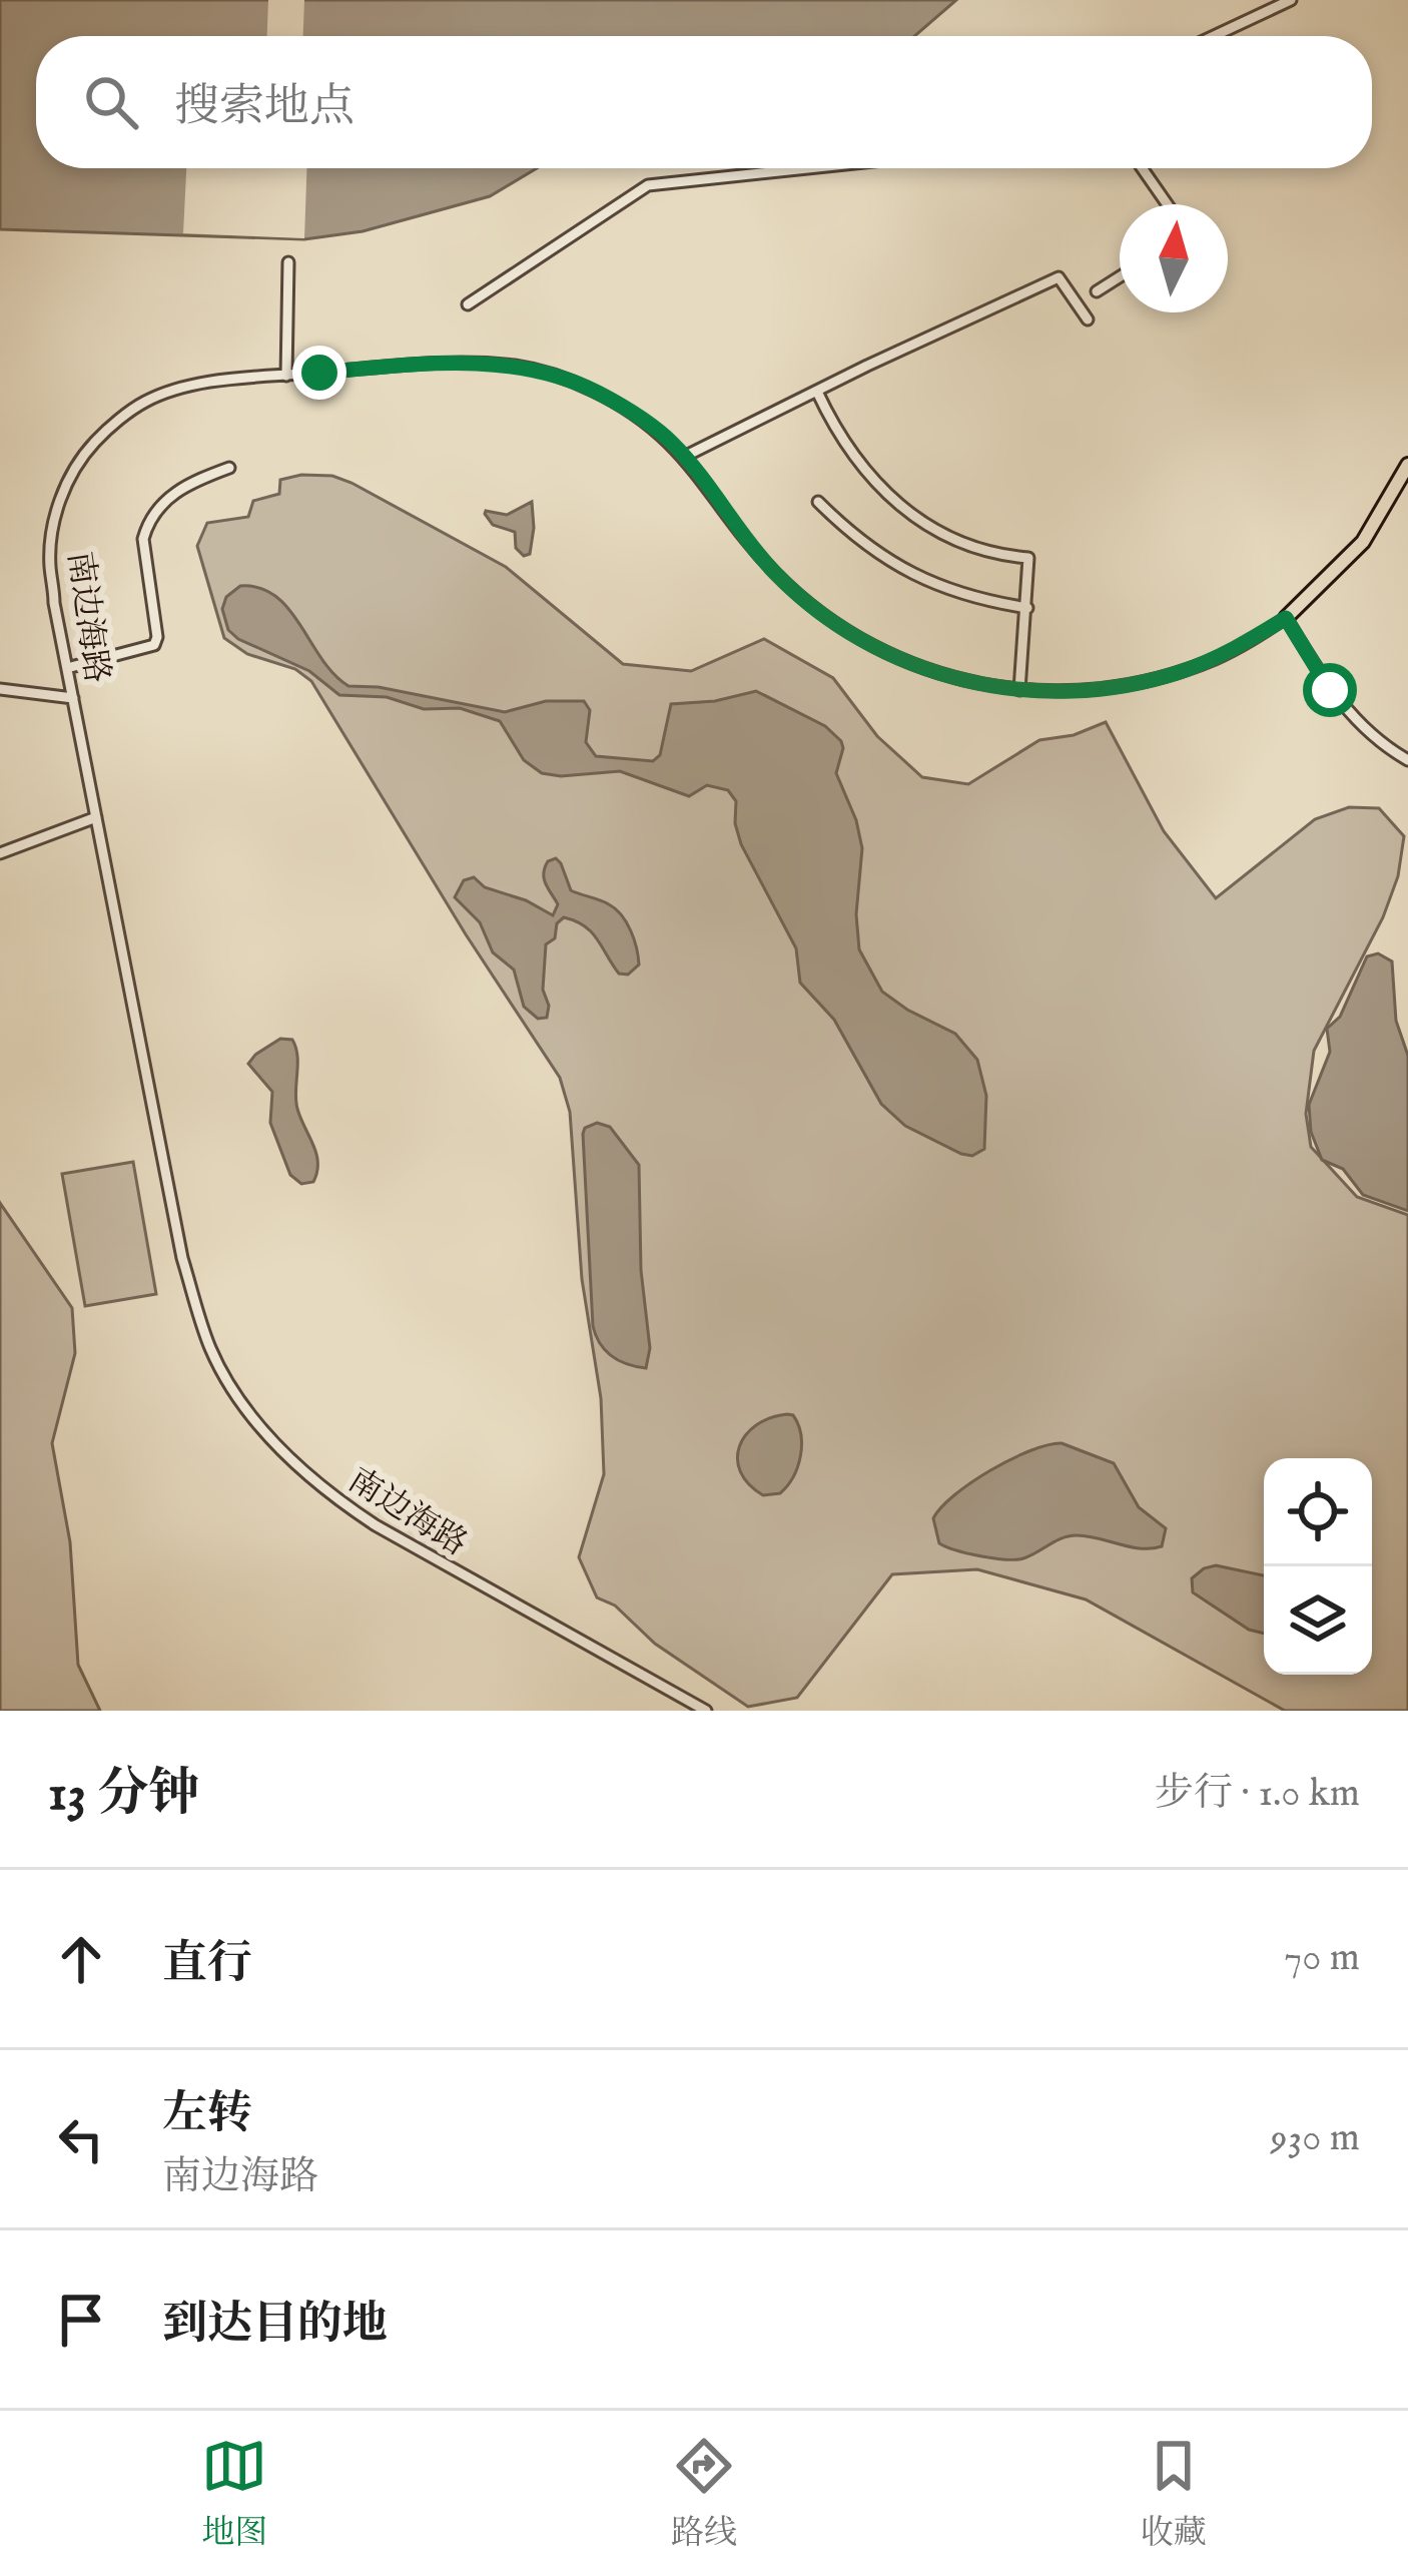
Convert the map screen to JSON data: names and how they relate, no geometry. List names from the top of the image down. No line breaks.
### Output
{"streets":{"main road":["南边海路"]},"north":"top","page":{"search":"搜索地点","heading":["13 分钟","步行 · 1.0 km"],"list":[["直行","70 m"],["左转","南边海路","930 m"],"到达目的地"],"nav":["地图","路线","收藏"]}}
